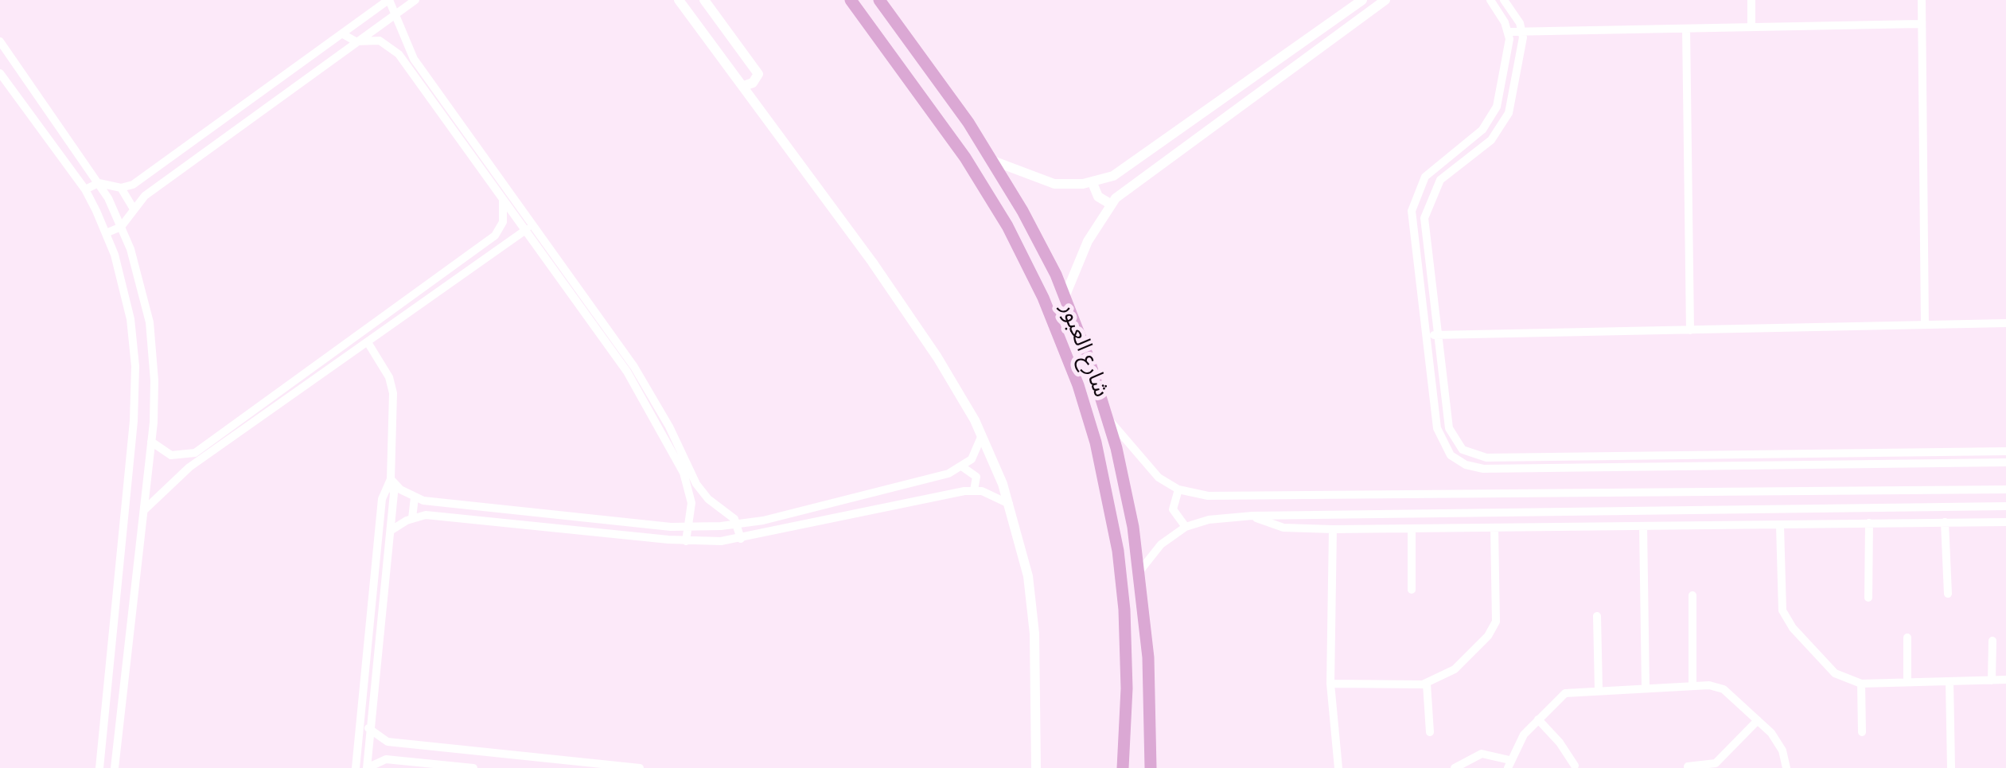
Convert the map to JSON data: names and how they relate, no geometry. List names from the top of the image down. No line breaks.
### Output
{"streets":{"main road":["شارع العبور"]}}
